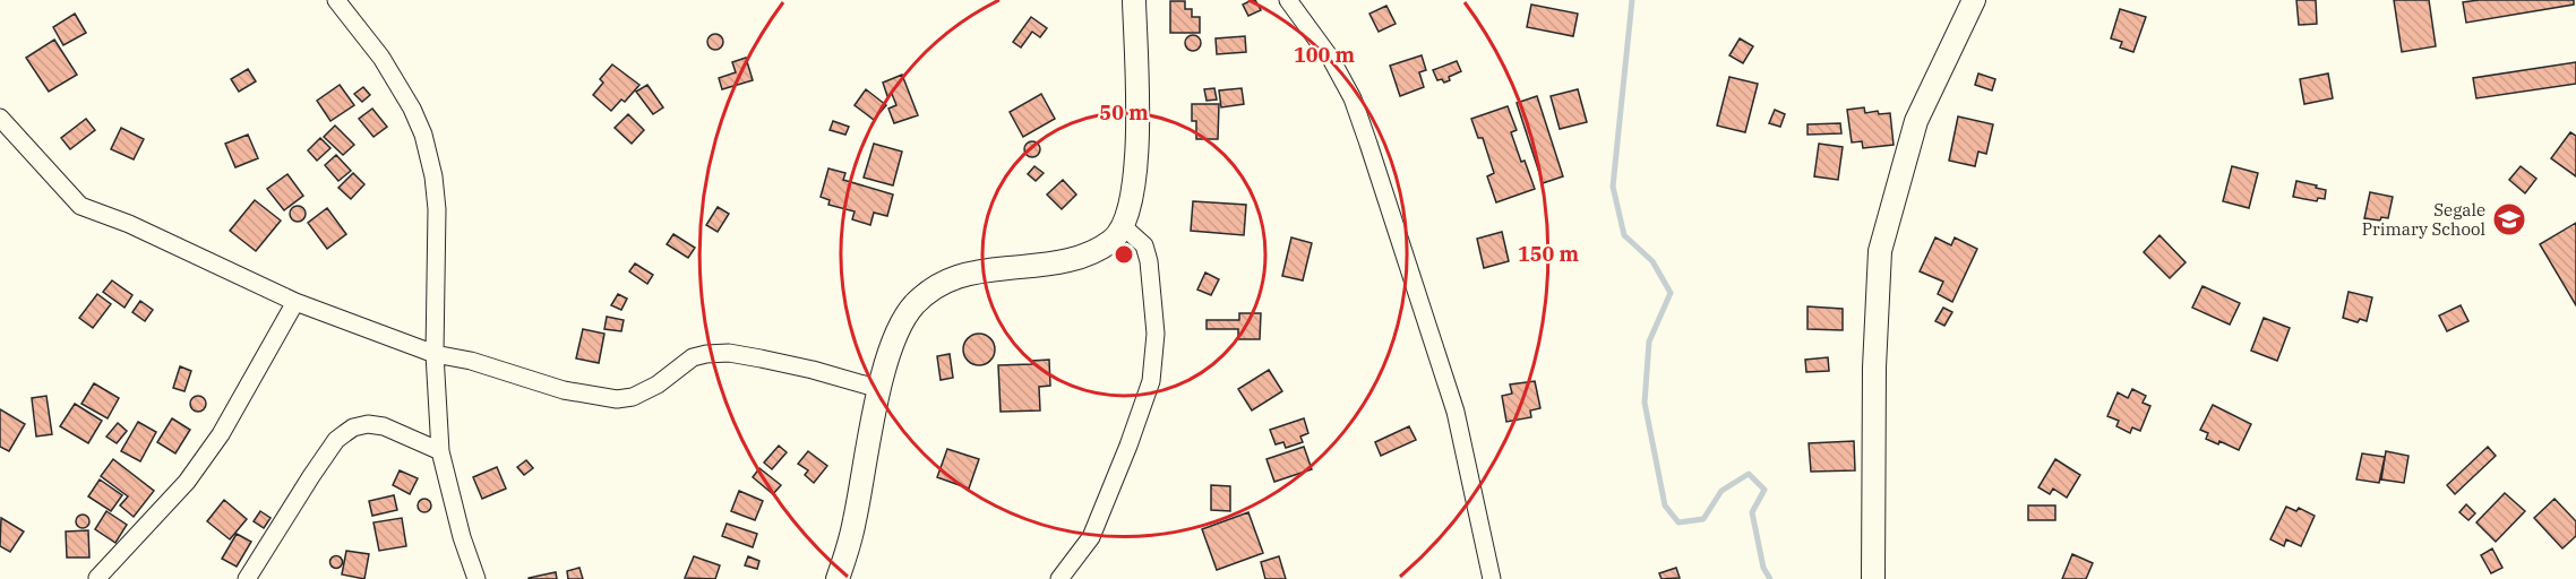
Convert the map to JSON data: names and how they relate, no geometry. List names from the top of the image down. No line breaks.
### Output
{"places":{"school or university":["Segale Primary School"]},"rings":["100 m","50 m","150 m"]}
